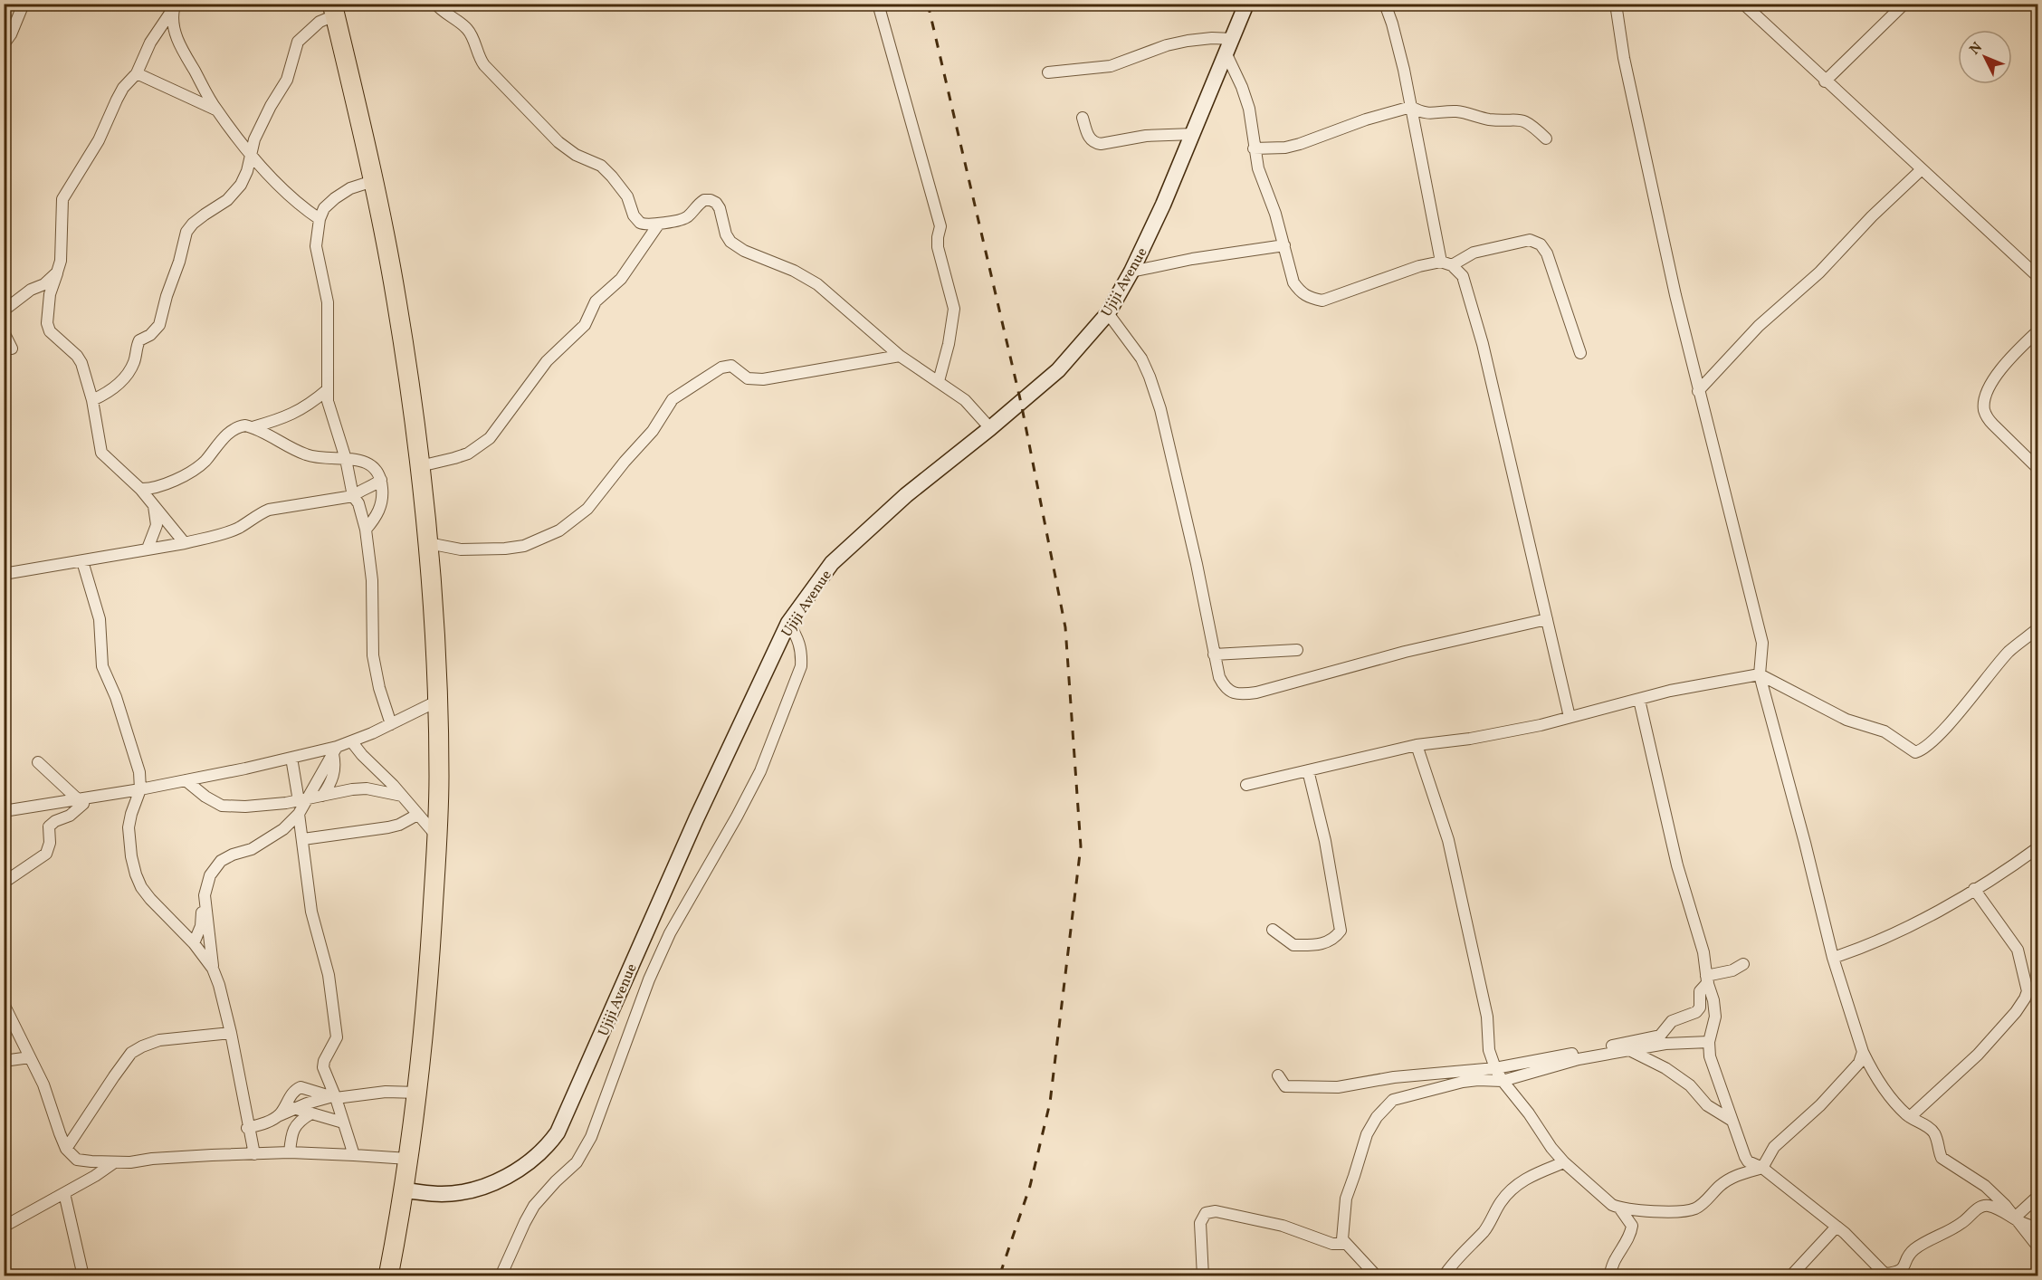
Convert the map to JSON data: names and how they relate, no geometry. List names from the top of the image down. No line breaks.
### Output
{"streets":{"main road":["Ujiji Avenue"]},"north":"top left"}
